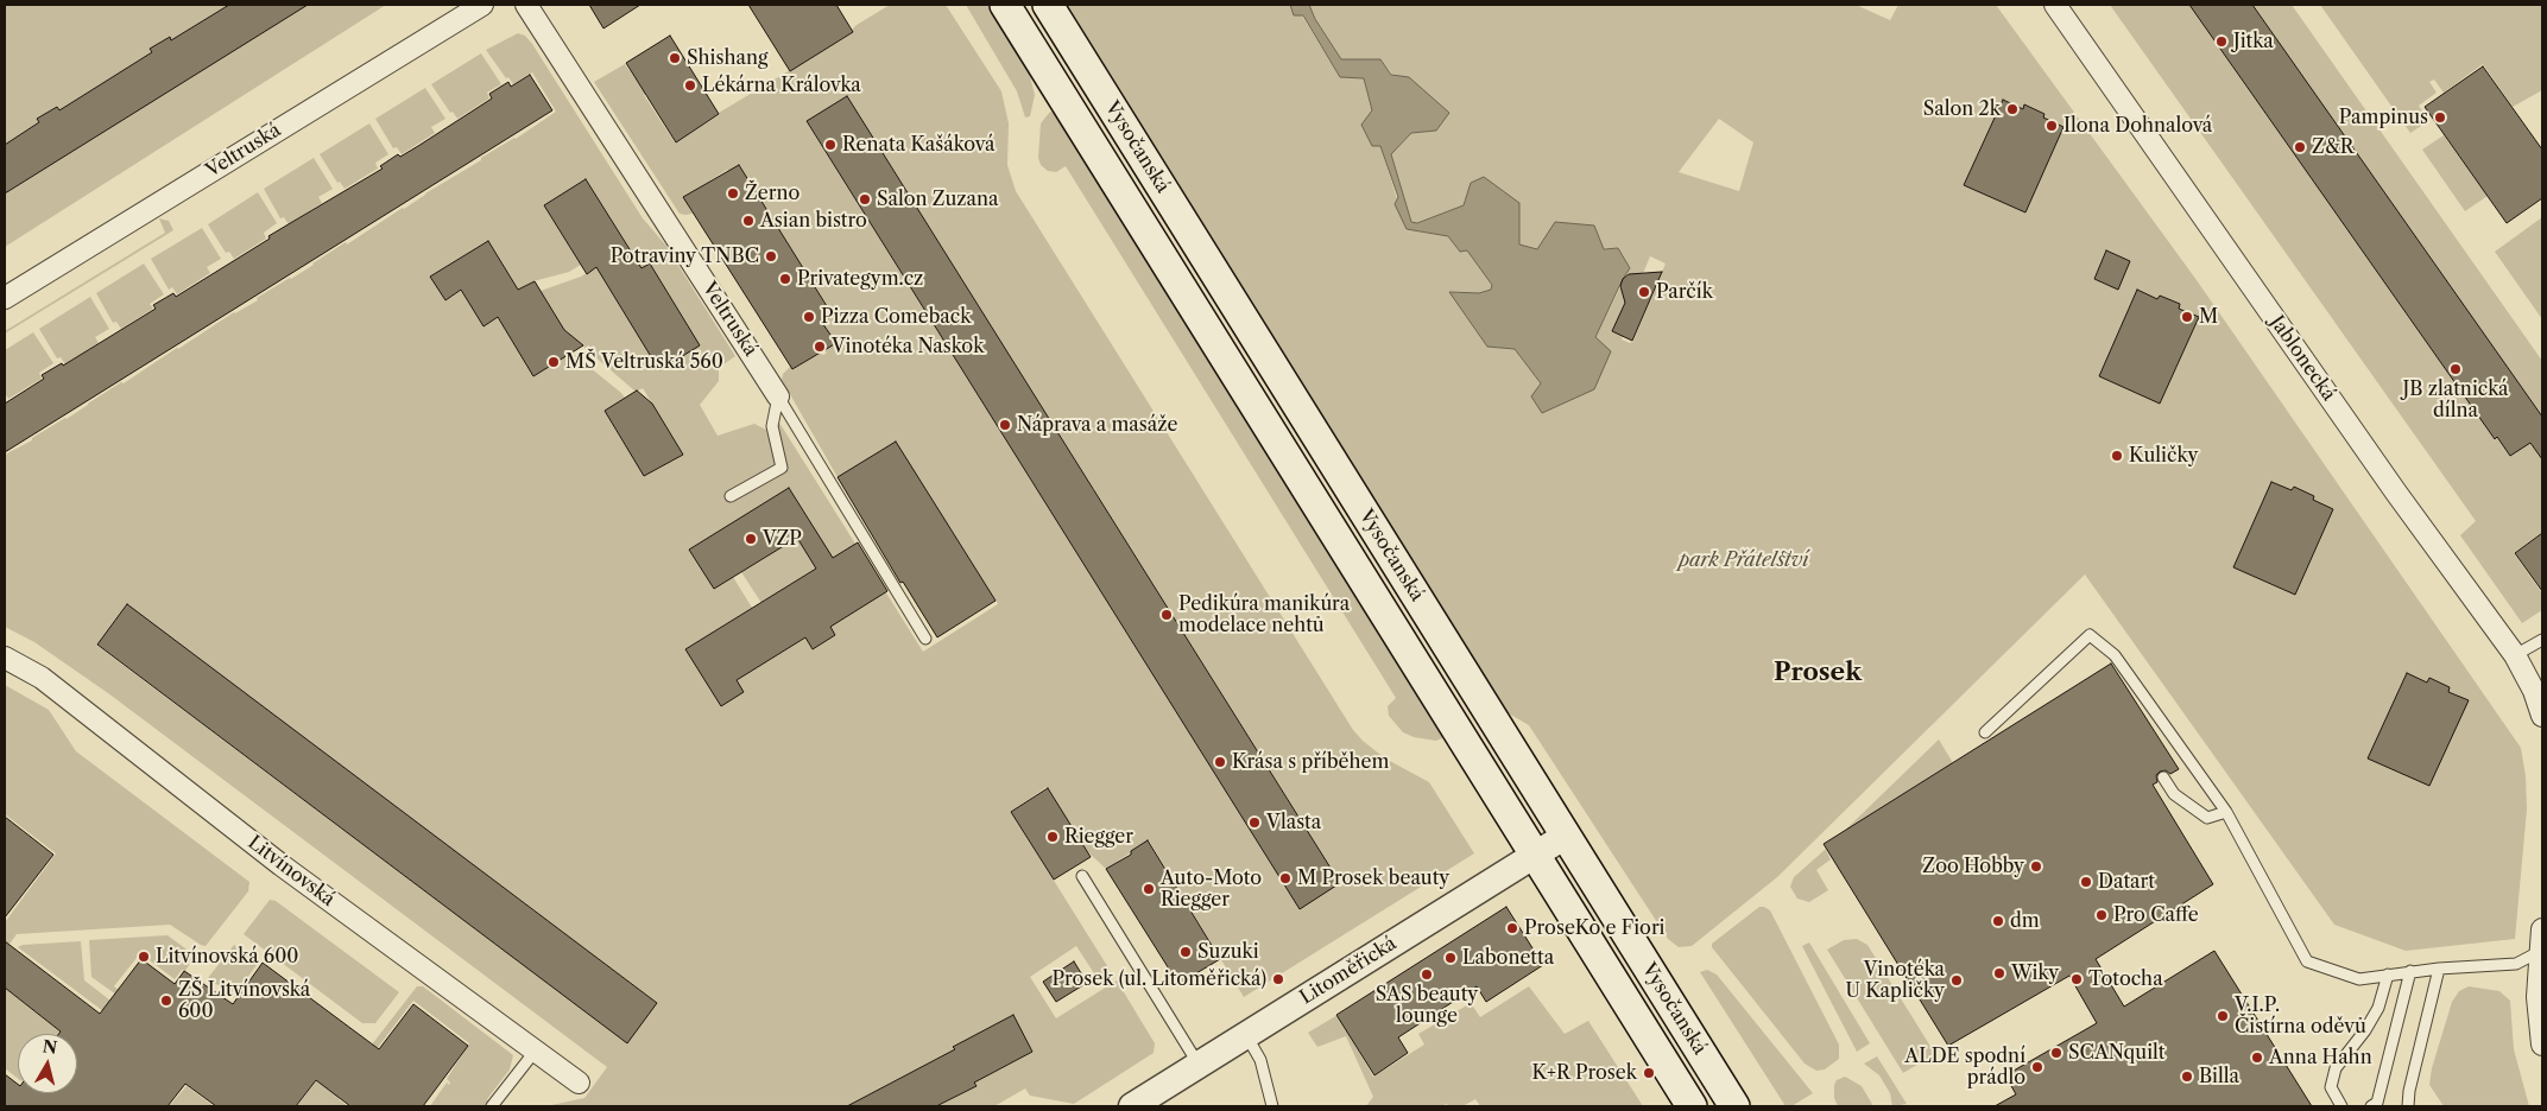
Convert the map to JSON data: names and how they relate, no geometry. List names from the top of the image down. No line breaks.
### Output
{"streets":{"main road":["Vysočanská"],"street":["Veltruská","Jablonecká","Litvínovská","Litoměřická"]},"crossings":[["Vysočanská","Litoměřická"]],"districts":["Prosek"],"parks":["park Přátelství"],"places":["Jitka","Shishang","Lékárna Královka","Salon 2k","Pampinus","Ilona Dohnalová","Renata Kašáková","Z&R","Žerno","Salon Zuzana","Asian bistro","Potraviny TNBC","Privategym.cz","Parčík","Pizza Comeback","M","Vinotéka Naskok","MŠ Veltruská 560","JB zlatnická dílna","Náprava a masáže","Kuličky","VZP","Pedikúra manikúra modelace nehtů","Krása s příběhem","Vlasta","Riegger","Zoo Hobby","M Prosek beauty","Datart","Auto-Moto Riegger","Pro Caffe","dm","ProseKo e Fiori","Suzuki","Litvínovská 600","Labonetta","Wiky","SAS beauty lounge","Prosek (ul. Litoměřická)","Totocha","Vinotéka U Kapličky","ZŠ Litvínovská 600","V.I.P. Čistírna oděvů","SCANquilt","Anna Hahn","ALDE spodní prádlo","K+R Prosek","Billa"],"north":"top"}
